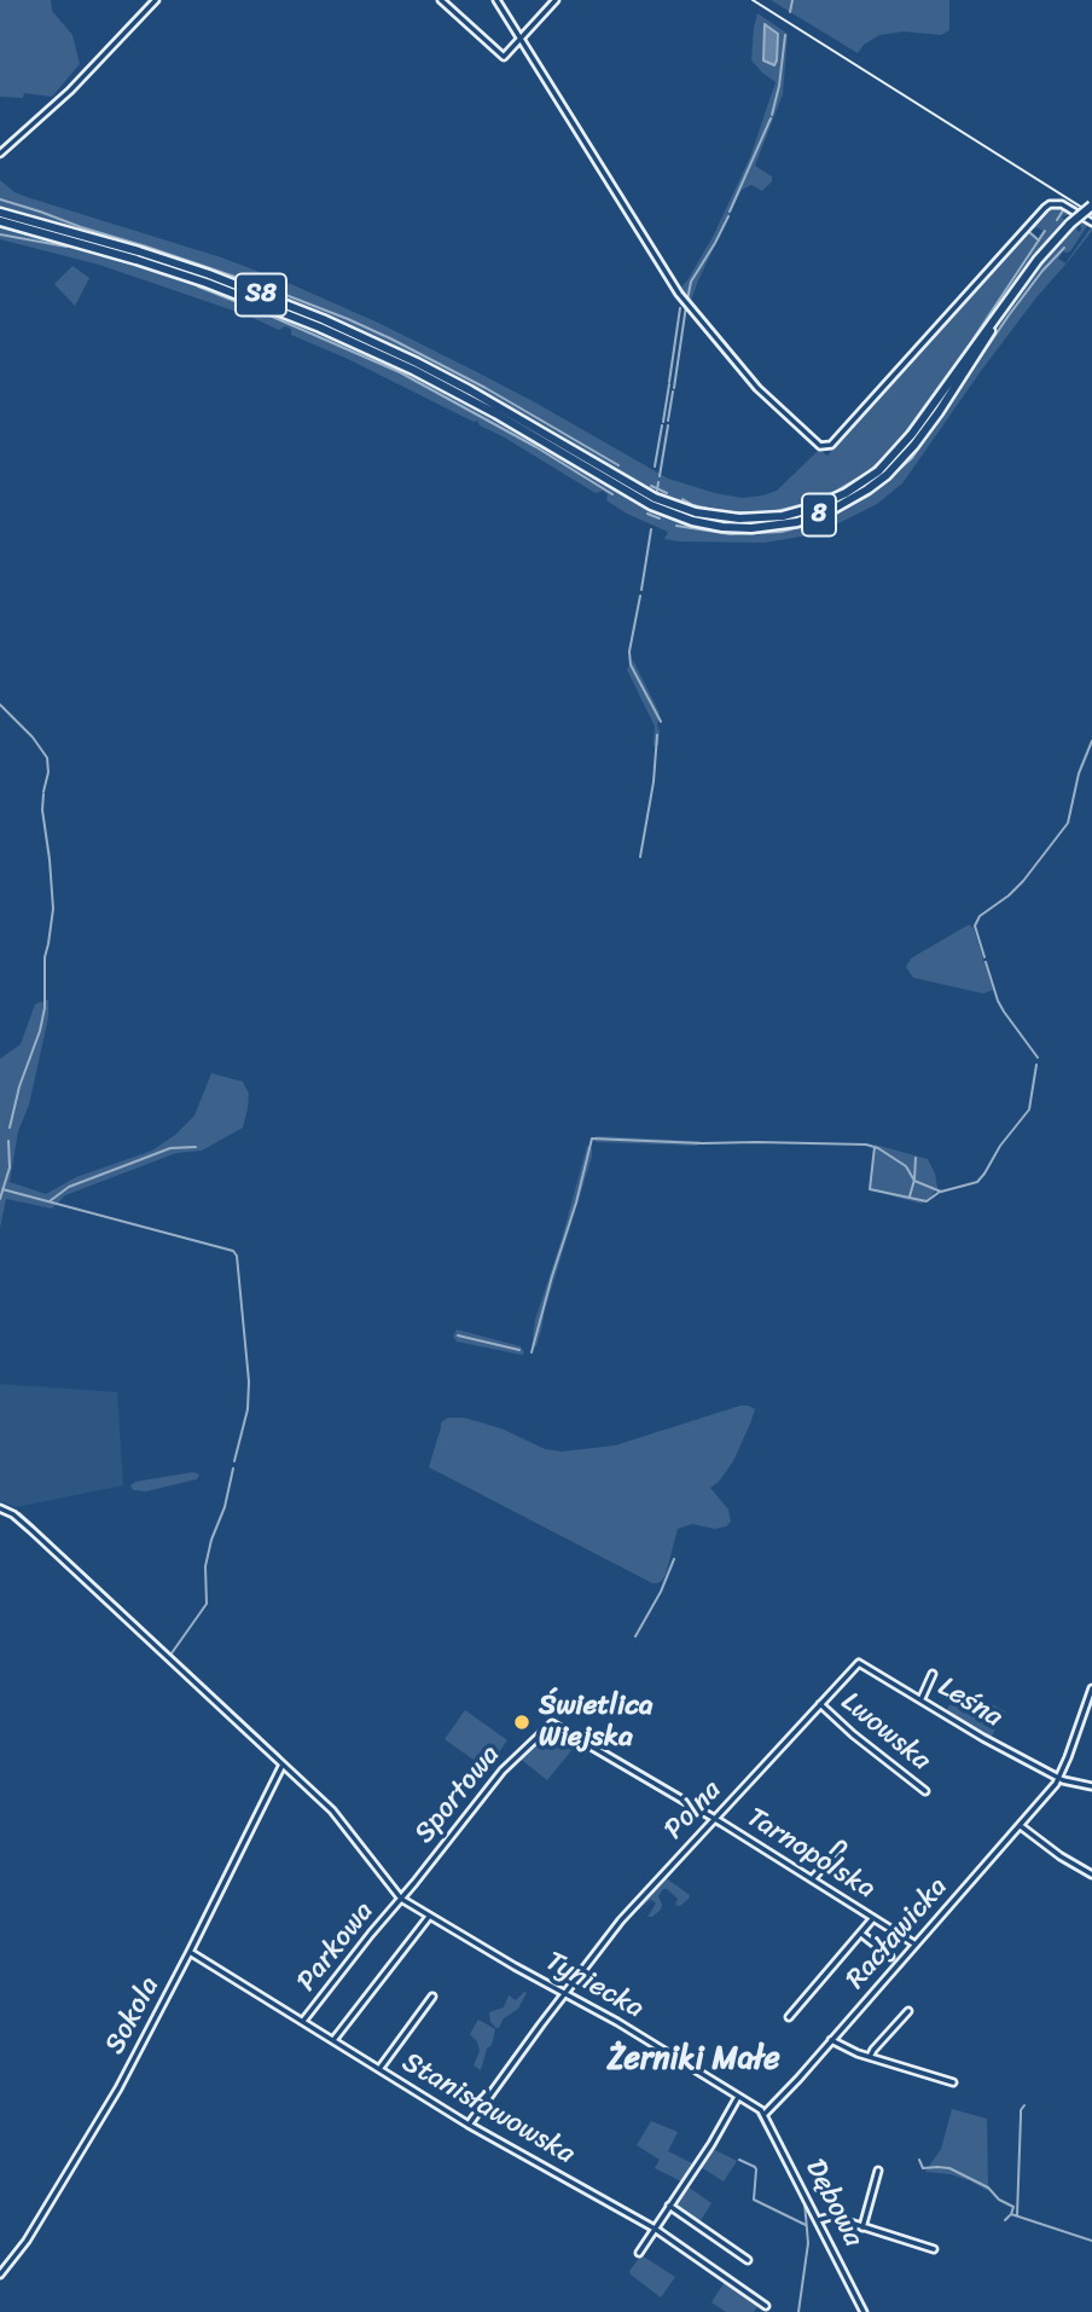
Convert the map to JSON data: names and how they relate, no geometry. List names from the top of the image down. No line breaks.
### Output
{"streets":{"highway":["S8","8"],"street":["Leśna","Lwowska","Sportowa","Polna","Tarnopolska","Racławicka","Parkowa","Tyniecka","Sokola","Stanisławowska","Dębowa"]},"crossings":[["S8","8"],["Leśna","Polna"],["Leśna","Racławicka"],["Lwowska","Polna"],["Sportowa","Tarnopolska"],["Sportowa","Parkowa"],["Sportowa","Tyniecka"],["Polna","Tarnopolska"],["Polna","Tyniecka"],["Polna","Stanisławowska"],["Tarnopolska","Racławicka"],["Racławicka","Tyniecka"],["Racławicka","Dębowa"],["Parkowa","Tyniecka"],["Parkowa","Stanisławowska"],["Tyniecka","Sokola"],["Tyniecka","Dębowa"],["Sokola","Stanisławowska"]],"districts":["Żerniki Małe"],"places":["Świetlica Wiejska"]}
